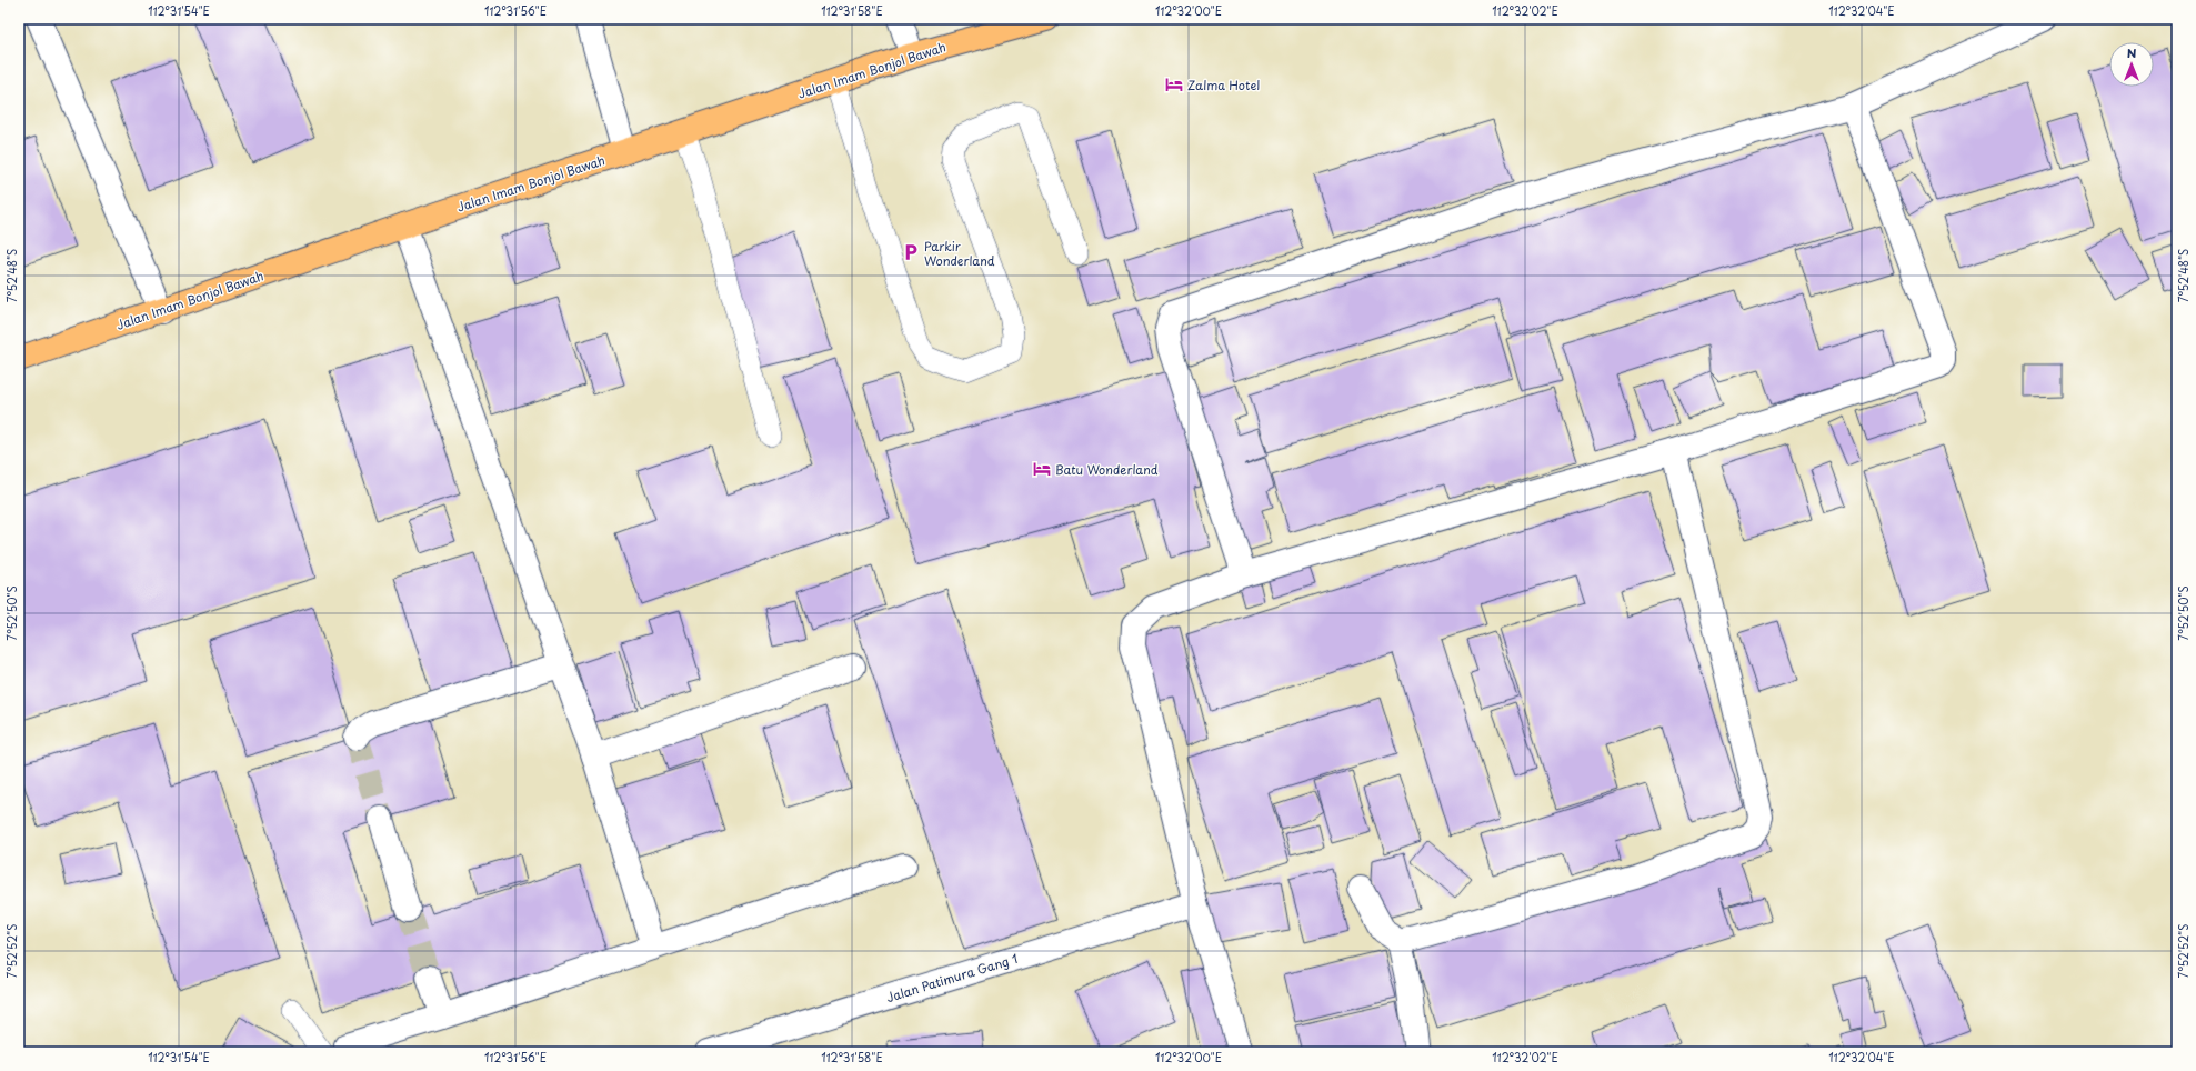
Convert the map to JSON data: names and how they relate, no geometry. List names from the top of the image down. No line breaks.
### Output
{"streets":{"main road":["Jalan Imam Bonjol Bawah"],"street":["Jalan Patimura Gang 1"]},"places":{"hotel":["Zalma Hotel","Batu Wonderland"],"parking":["Parkir Wonderland"]},"north":"top","coordinates":["112°31'54\"E","112°31'56\"E","112°31'58\"E","112°32'00\"E","112°32'02\"E","112°32'04\"E","7°52'48\"S","7°52'50\"S","7°52'52\"S"]}
